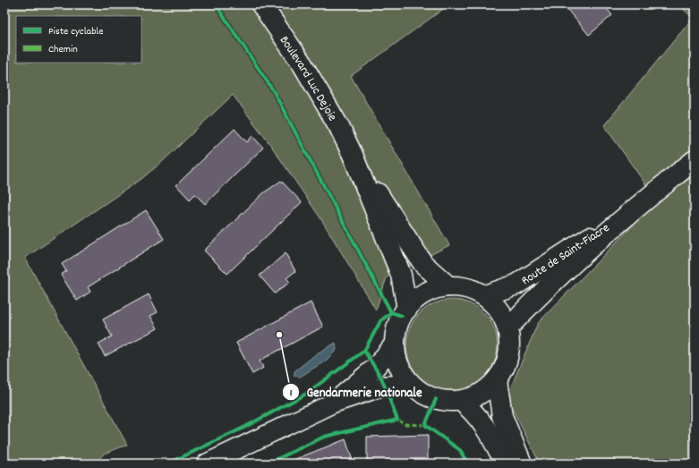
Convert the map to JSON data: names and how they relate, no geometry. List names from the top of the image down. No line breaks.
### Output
{"streets":{"main road":["Boulevard Luc Dejoie","Route de Saint-Fiacre"]},"crossings":[["Boulevard Luc Dejoie","Route de Saint-Fiacre"]],"places":["Gendarmerie nationale"],"legend":["Piste cyclable","Chemin"]}
